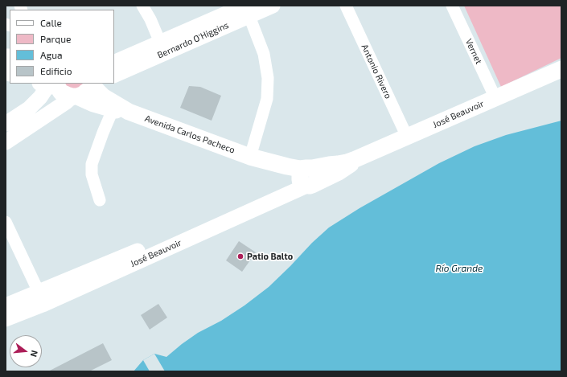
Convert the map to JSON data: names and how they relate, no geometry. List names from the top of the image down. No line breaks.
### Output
{"streets":{"main road":["José Beauvoir","Avenida Carlos Pacheco"],"street":["Bernardo O'Higgins","Vernet","Antonio Rivero"]},"crossings":[["Vernet","José Beauvoir"],["Antonio Rivero","José Beauvoir"],["José Beauvoir","Avenida Carlos Pacheco"]],"water":["Río Grande"],"places":["Patio Balto"],"legend":["Calle","Parque","Agua","Edificio"],"north":"right"}
